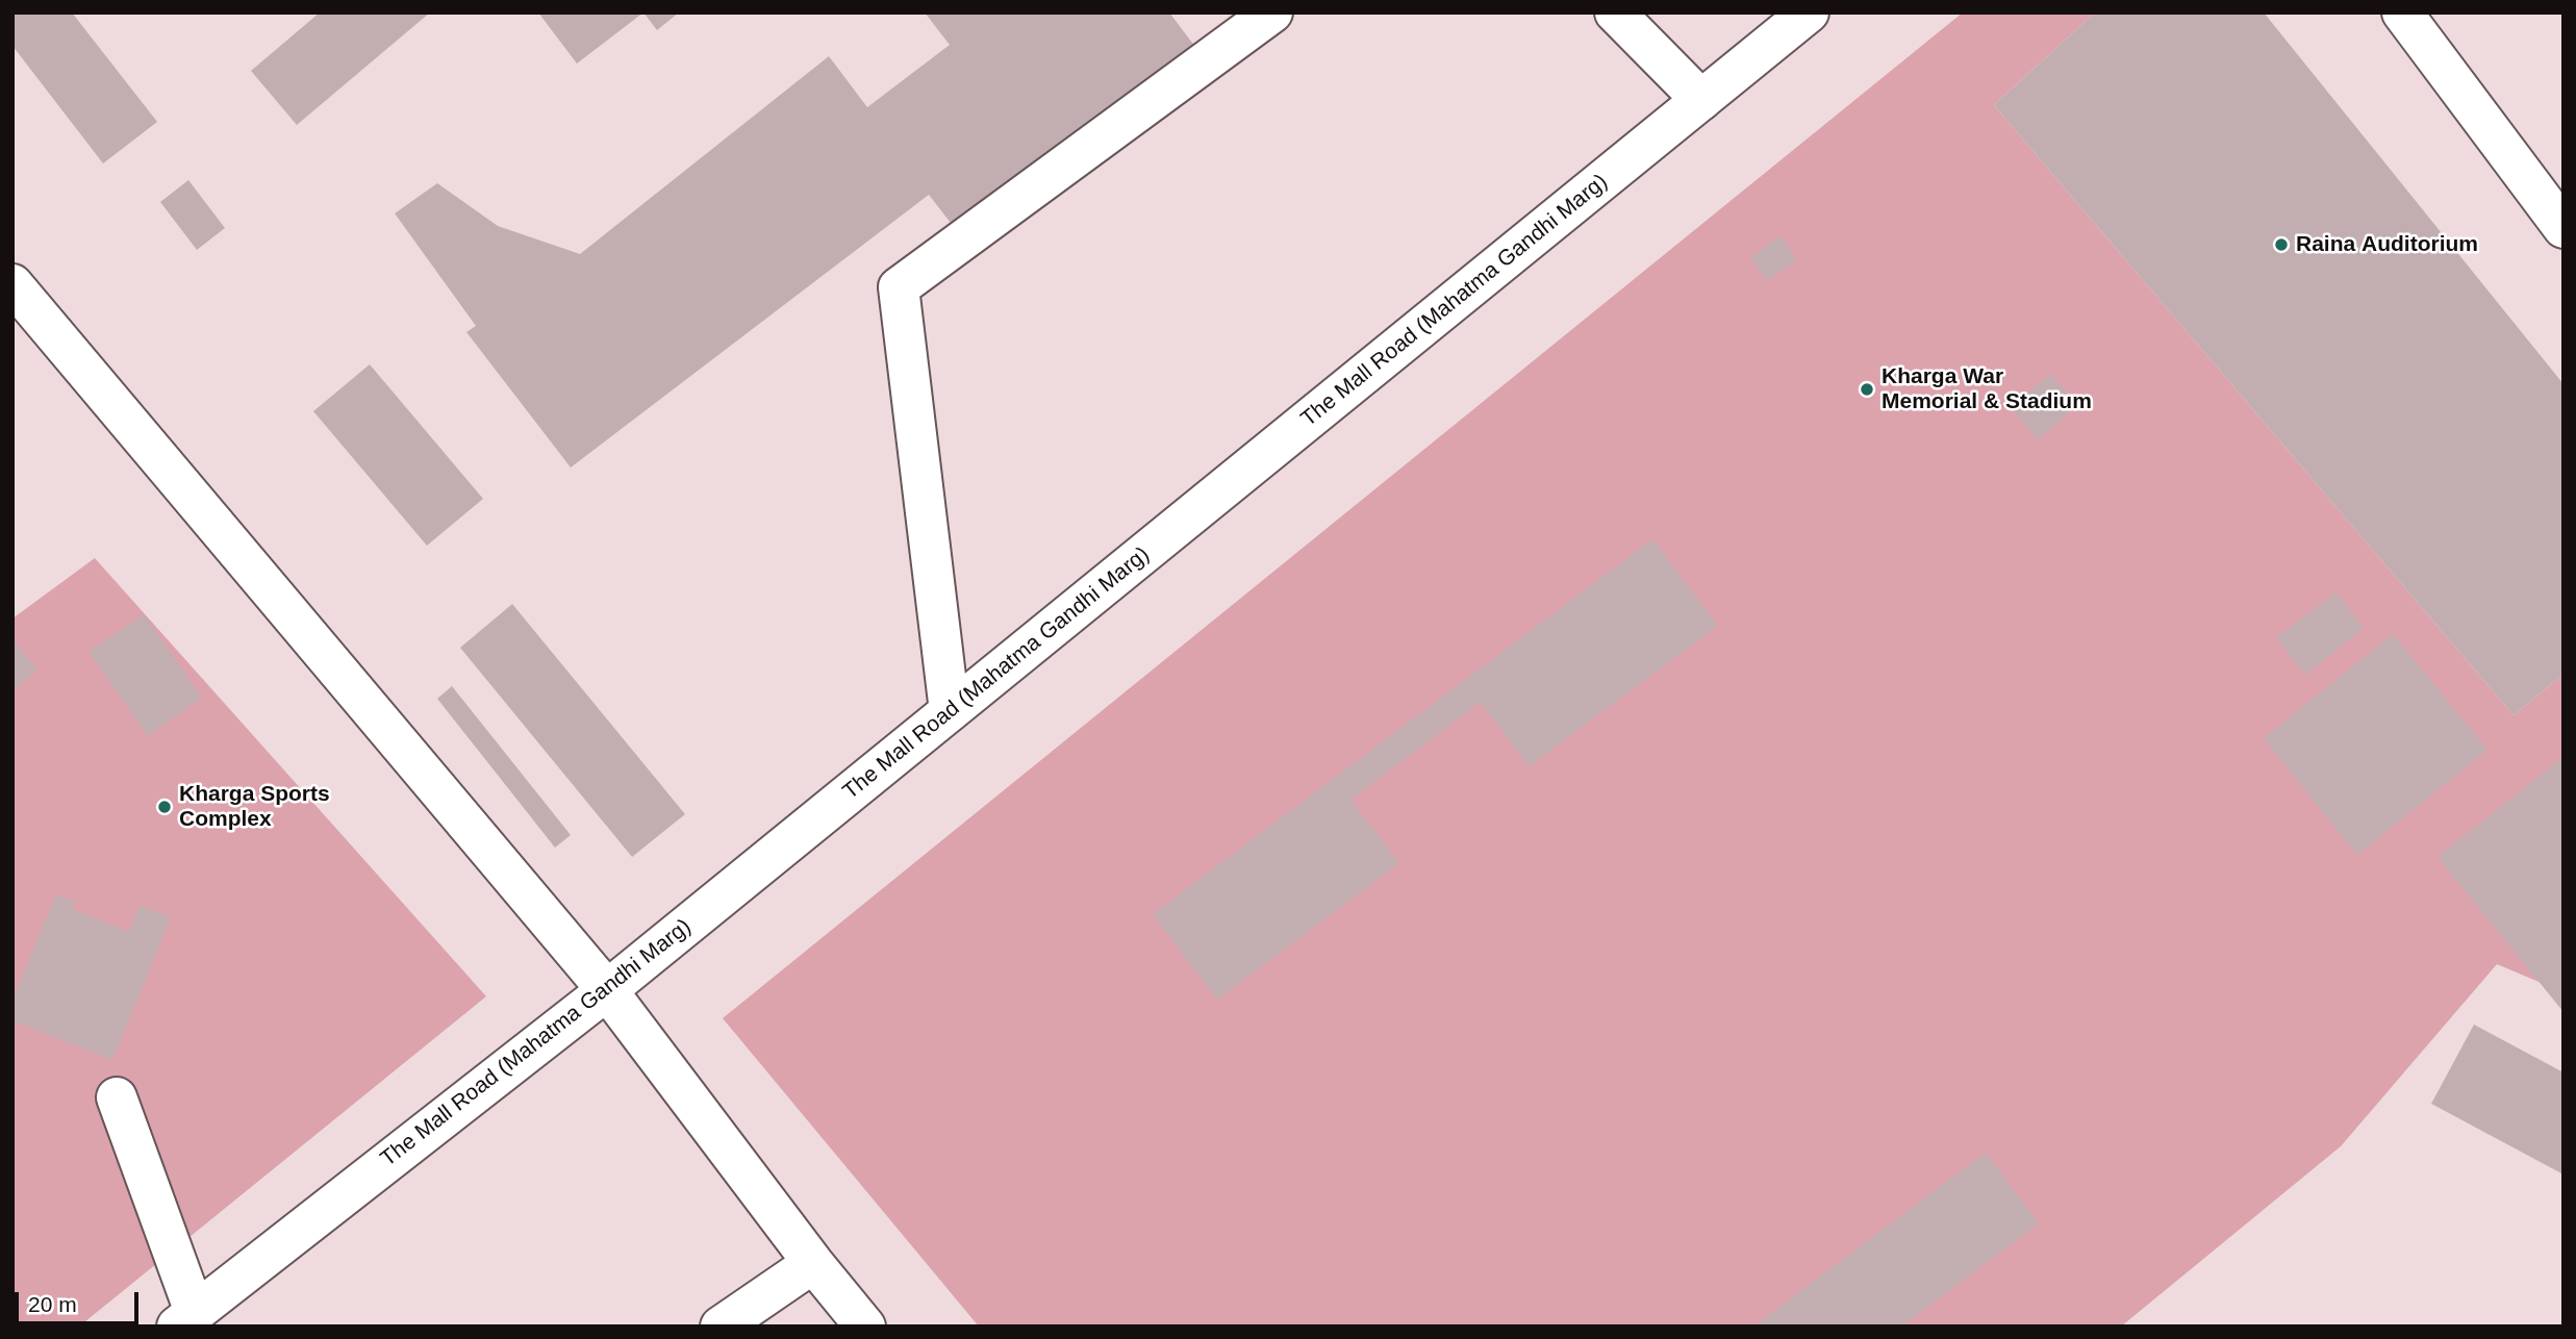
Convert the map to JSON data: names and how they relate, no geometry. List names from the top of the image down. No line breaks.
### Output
{"streets":{"street":["The Mall Road (Mahatma Gandhi Marg)"]},"places":["Raina Auditorium","Kharga War Memorial & Stadium","Kharga Sports Complex"],"scale_bar":"20 m"}
